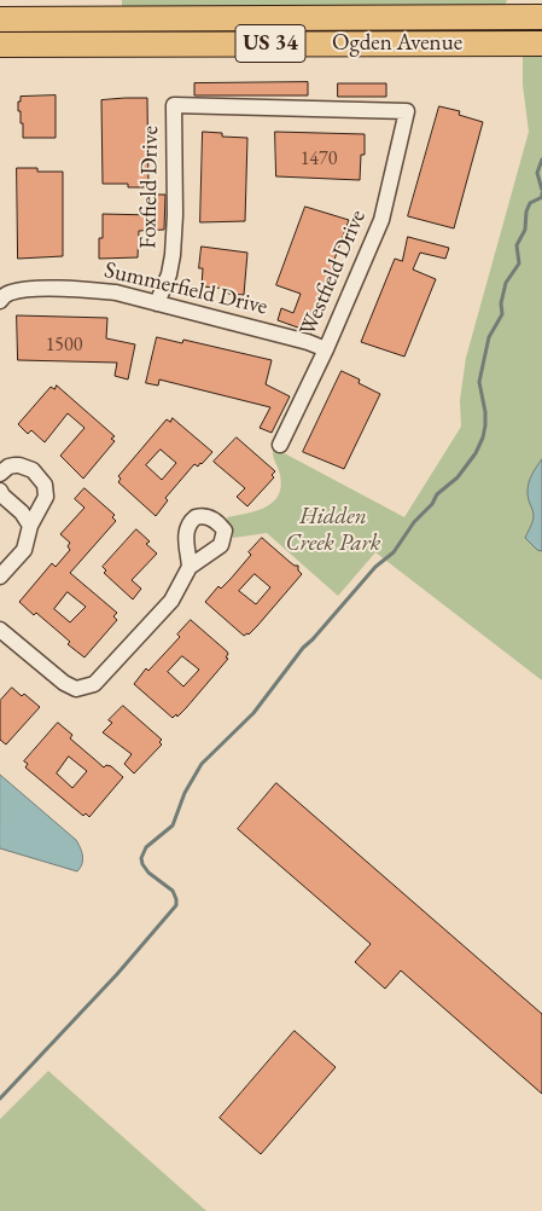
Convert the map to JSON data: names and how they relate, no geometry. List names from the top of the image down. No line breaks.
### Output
{"streets":{"main road":["US 34","Ogden Avenue"],"street":["Foxfield Drive","Westfield Drive","Summerfield Drive"]},"crossings":[["Foxfield Drive","Westfield Drive"],["Foxfield Drive","Summerfield Drive"],["Westfield Drive","Summerfield Drive"]],"parks":["Hidden Creek Park"],"house_numbers":["1470","1500"]}
